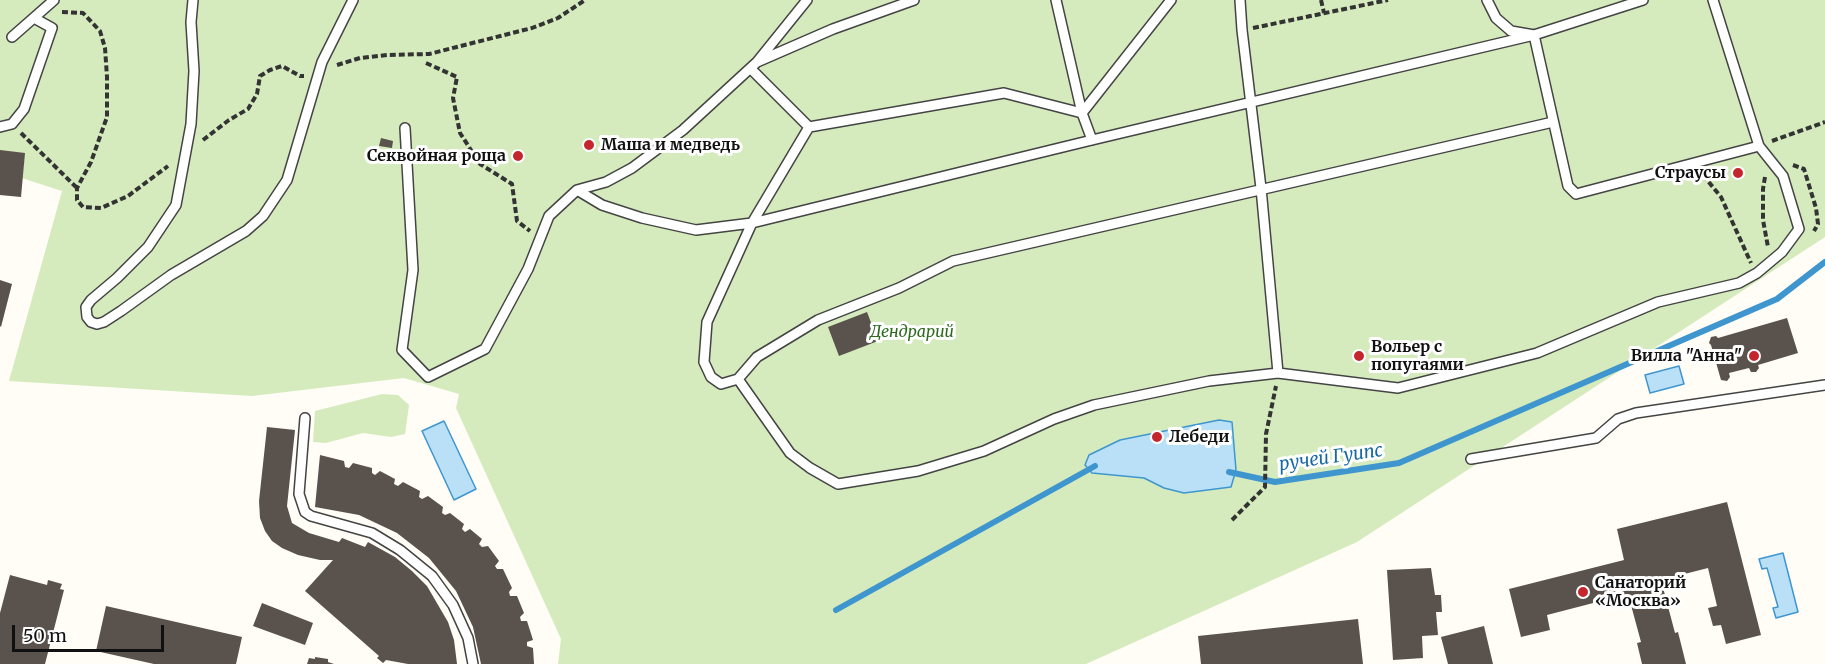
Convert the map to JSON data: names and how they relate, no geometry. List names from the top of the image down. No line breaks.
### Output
{"water":["ручей Гуипс"],"parks":["Дендрарий"],"places":["Маша и медведь","Секвойная роща","Страусы","Вольер с попугаями","Вилла \"Анна\"","Лебеди","Санаторий «Москва»"],"scale_bar":"50 m"}
